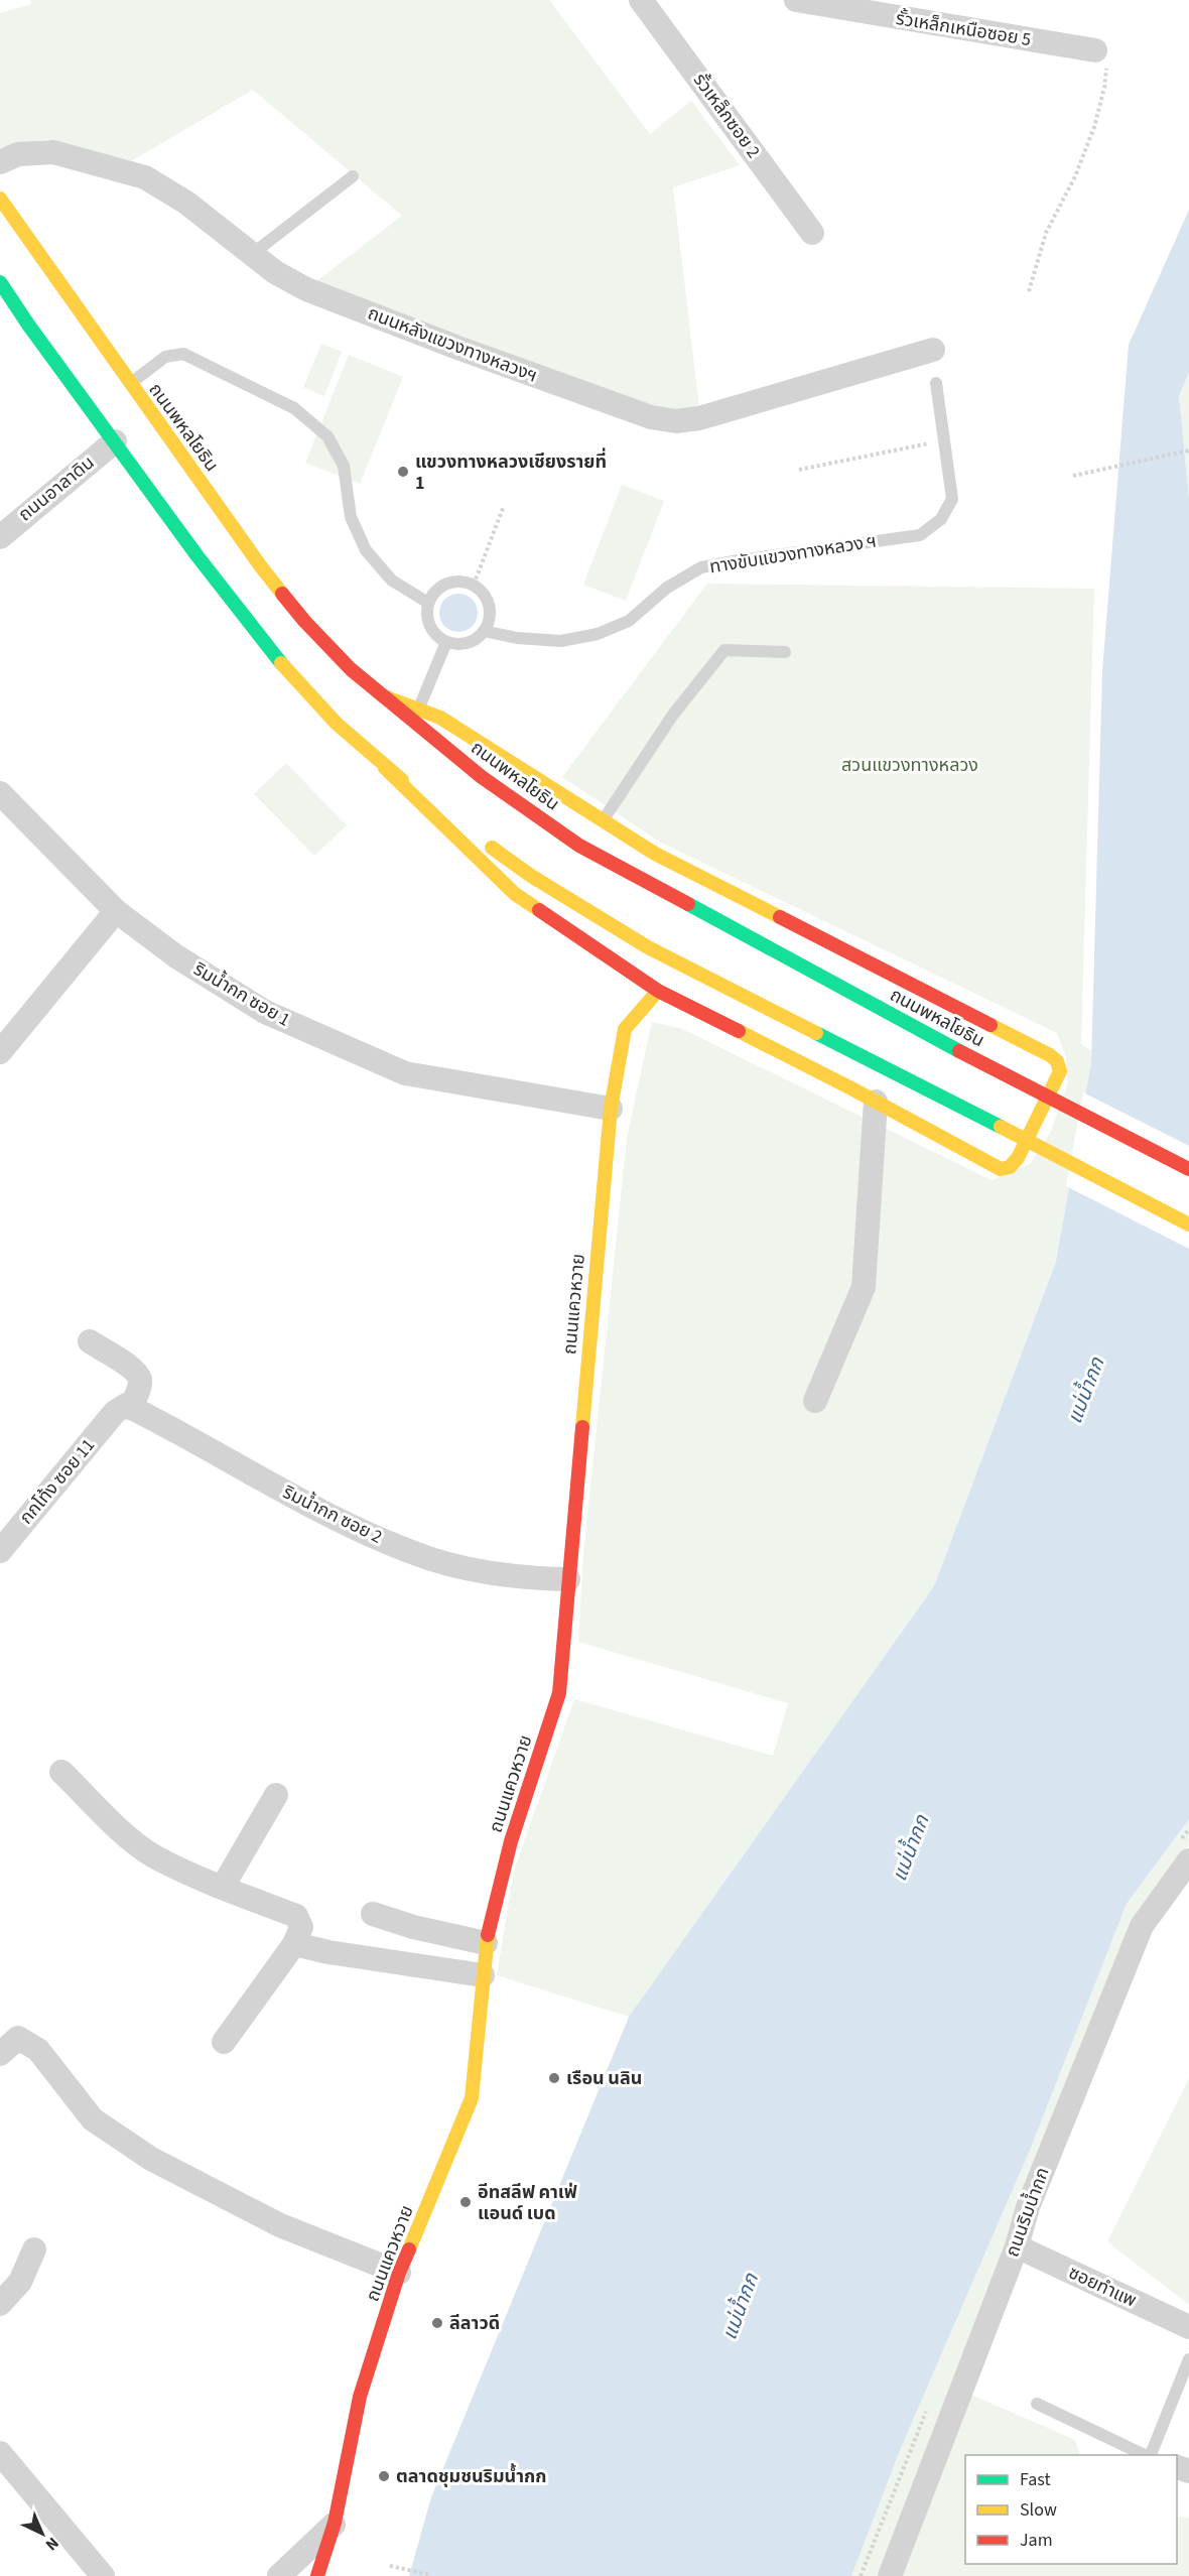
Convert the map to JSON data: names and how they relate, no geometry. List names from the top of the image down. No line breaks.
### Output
{"streets":{"main road":["ถนนพหลโยธิน","ถนนแควหวาย"],"street":["รั้วเหล็กเหนือซอย 5","รั้วเหล็กซอย 2","ถนนหลังแขวงทางหลวงฯ","ถนนอาลาดิน","ริมน้ำกก ซอย 1","กกโท้ง ซอย 11","ริมน้ำกก ซอย 2","ถนนริมน้ำกก","ซอยทำแพ"],"lane":["ทางขับแขวงทางหลวง ฯ"]},"crossings":[["ริมน้ำกก ซอย 1","ถนนแควหวาย"],["ถนนแควหวาย","ริมน้ำกก ซอย 2"],["กกโท้ง ซอย 11","ริมน้ำกก ซอย 2"],["ถนนริมน้ำกก","ซอยทำแพ"]],"water":["แม่น้ำกก"],"parks":["สวนแขวงทางหลวง"],"places":["แขวงทางหลวงเชียงรายที่ 1","เรือน นลิน","อีทสลีฟ คาเฟ่ แอนด์ เบด","ลีลาวดี","ตลาดชุมชนริมน้ำกก"],"legend":["Fast","Slow","Jam"],"north":"bottom right"}
